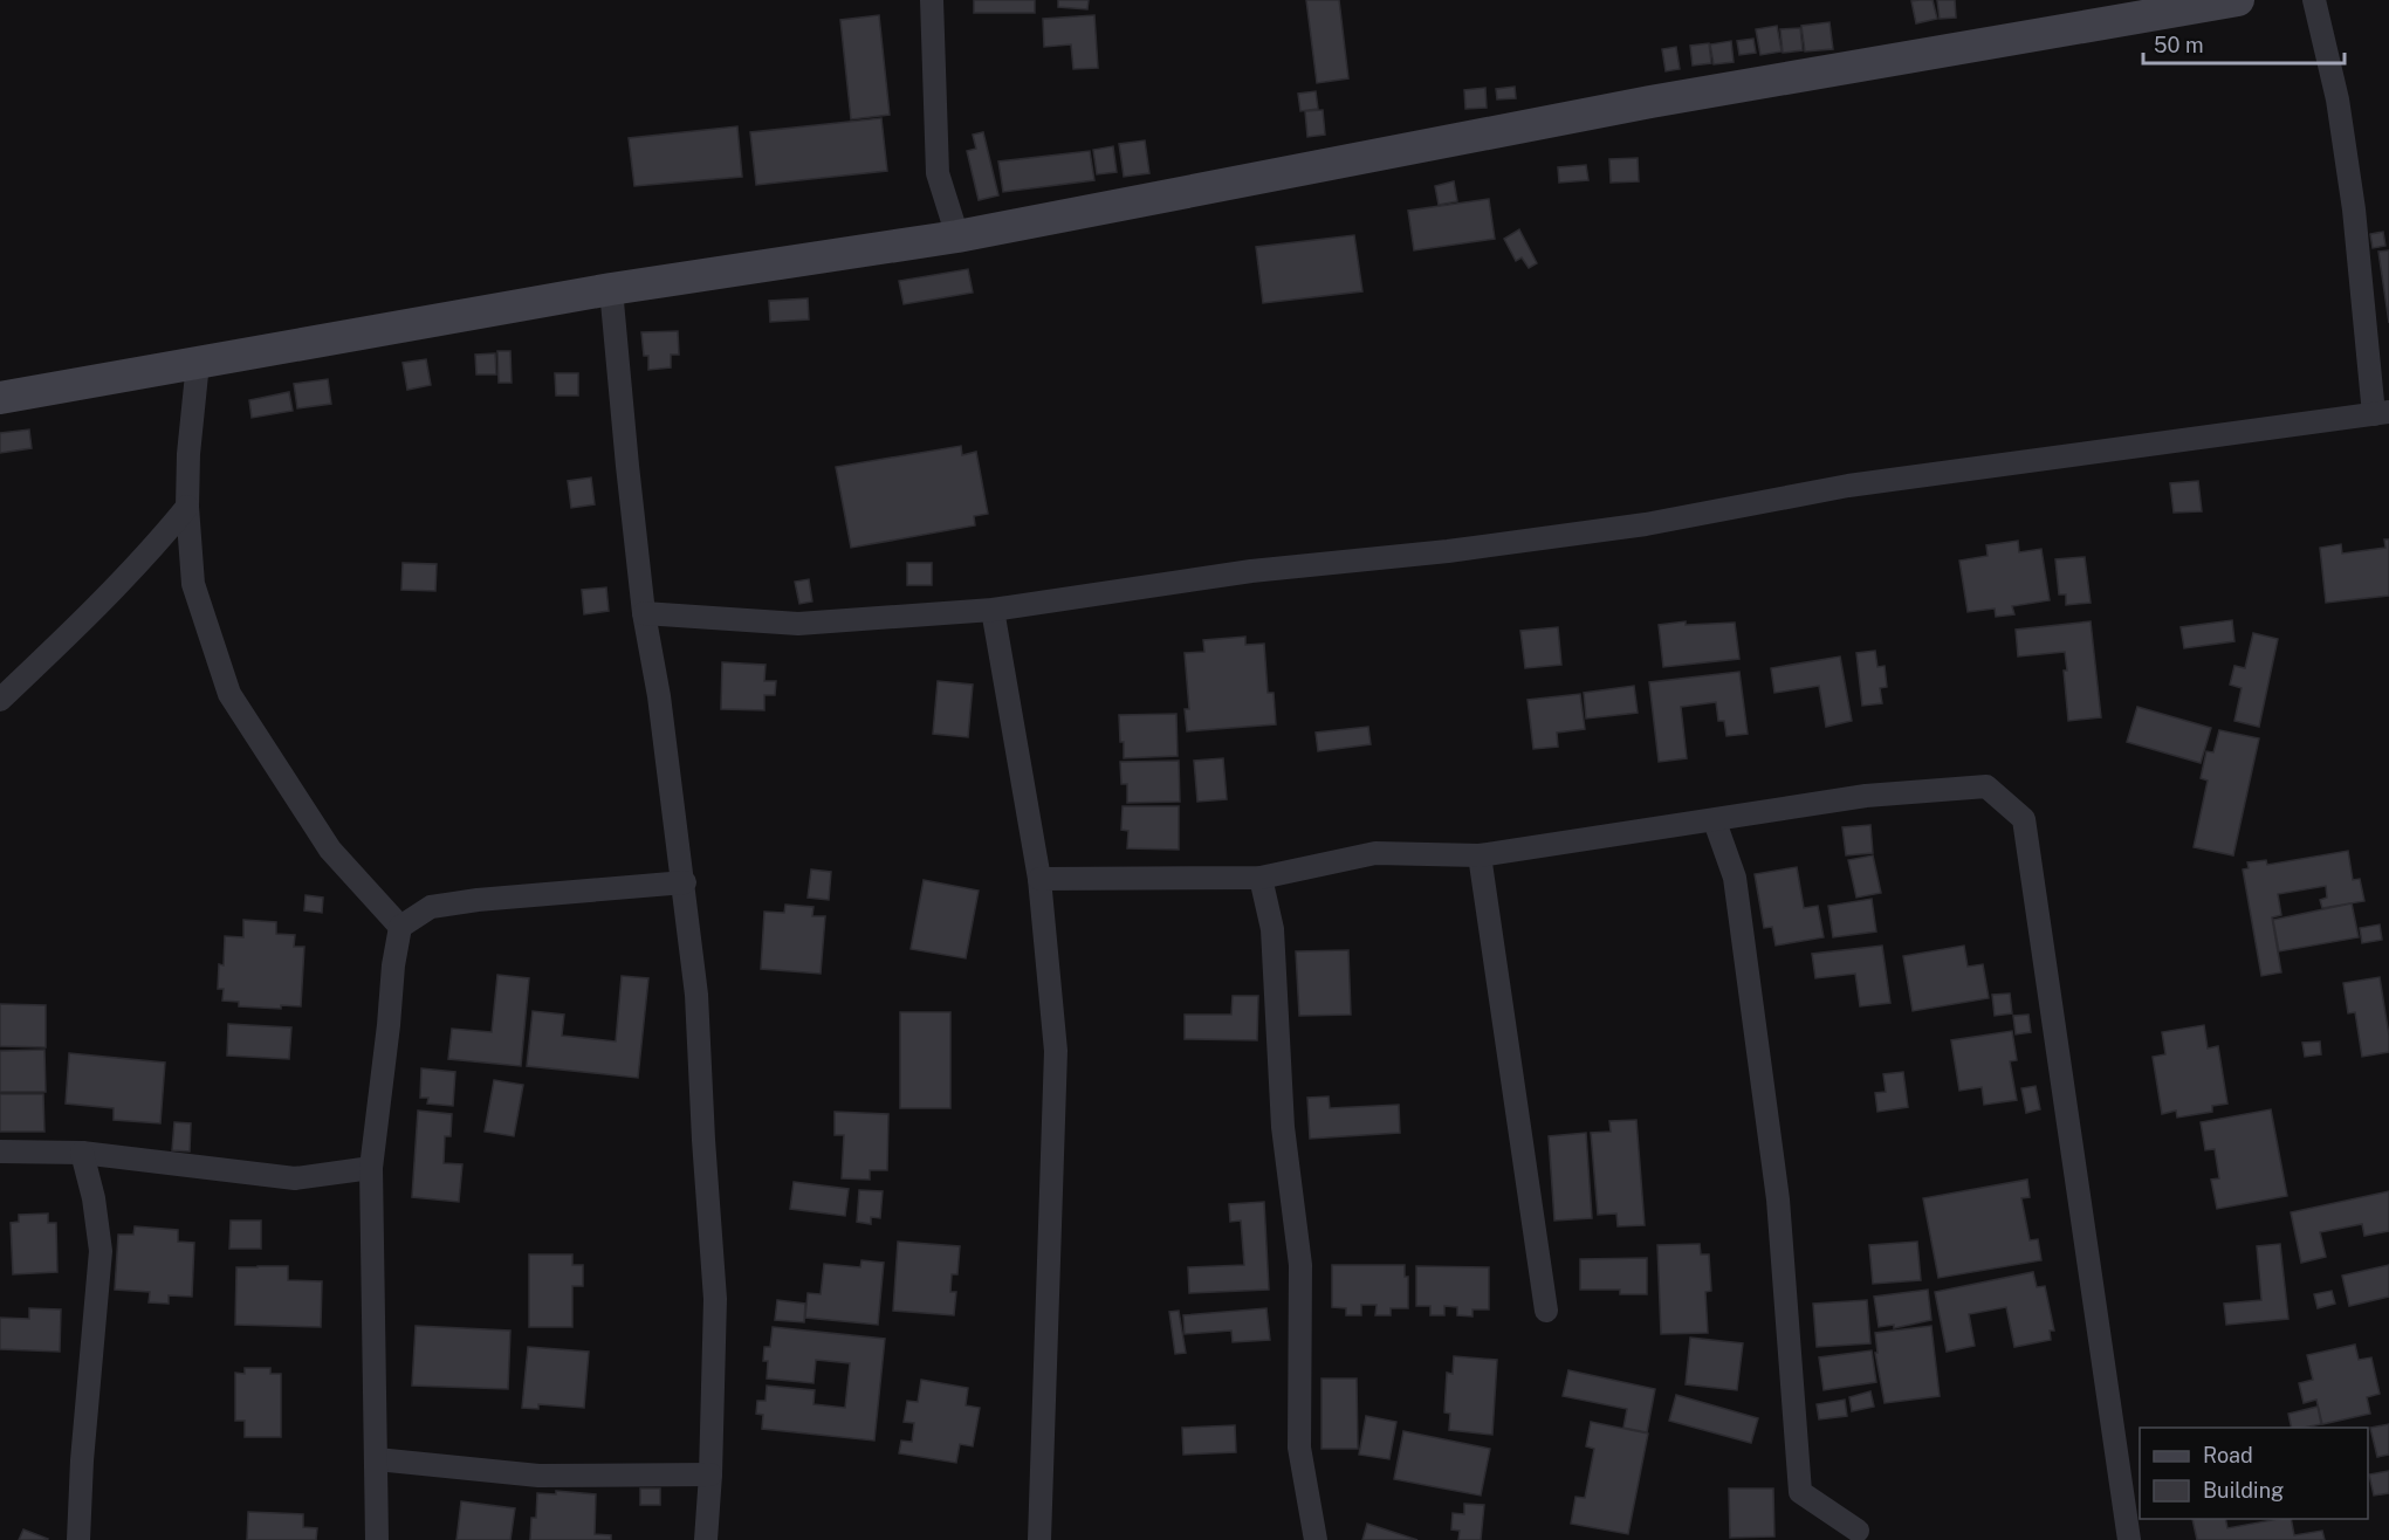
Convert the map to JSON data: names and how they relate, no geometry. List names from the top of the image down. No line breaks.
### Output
{"legend":["Road","Building"],"scale_bar":"50 m"}
